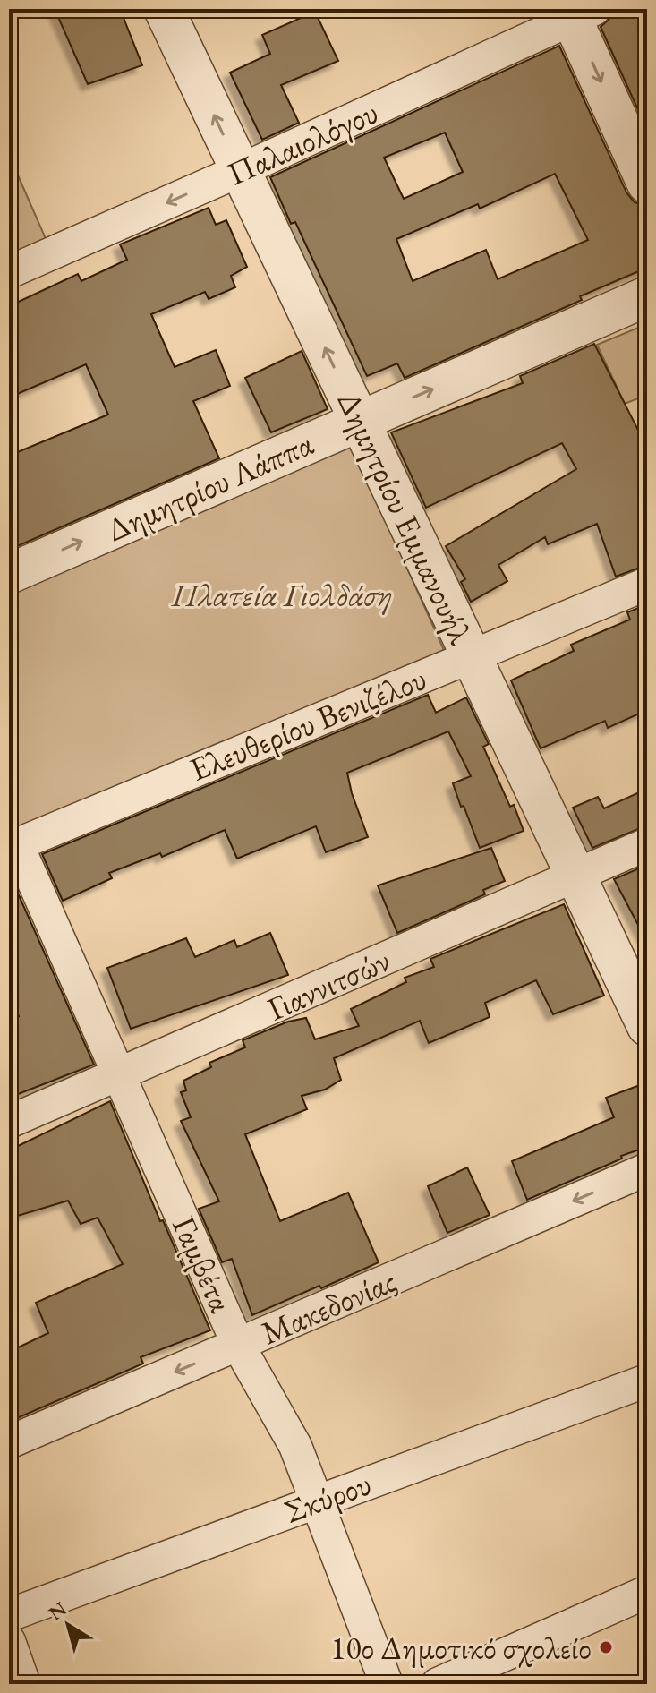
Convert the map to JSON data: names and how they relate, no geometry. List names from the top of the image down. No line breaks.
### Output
{"streets":{"street":["Παλαιολόγου","Δημητρίου Λάππα","Δημητρίου Εμμανουήλ","Ελευθερίου Βενιζέλου","Γιαννιτσών","Γαμβέτα","Μακεδονίας","Σκύρου"]},"crossings":[["Παλαιολόγου","Δημητρίου Εμμανουήλ"],["Δημητρίου Λάππα","Δημητρίου Εμμανουήλ"],["Δημητρίου Εμμανουήλ","Ελευθερίου Βενιζέλου"],["Δημητρίου Εμμανουήλ","Γιαννιτσών"],["Ελευθερίου Βενιζέλου","Γαμβέτα"],["Γιαννιτσών","Γαμβέτα"],["Γαμβέτα","Μακεδονίας"],["Γαμβέτα","Σκύρου"]],"one_way":["Παλαιολόγου","Δημητρίου Λάππα","Δημητρίου Εμμανουήλ","Μακεδονίας"],"parks":["Πλατεία Γιολδάση"],"places":["10ο Δημοτικό σχολείο"],"north":"top left"}
